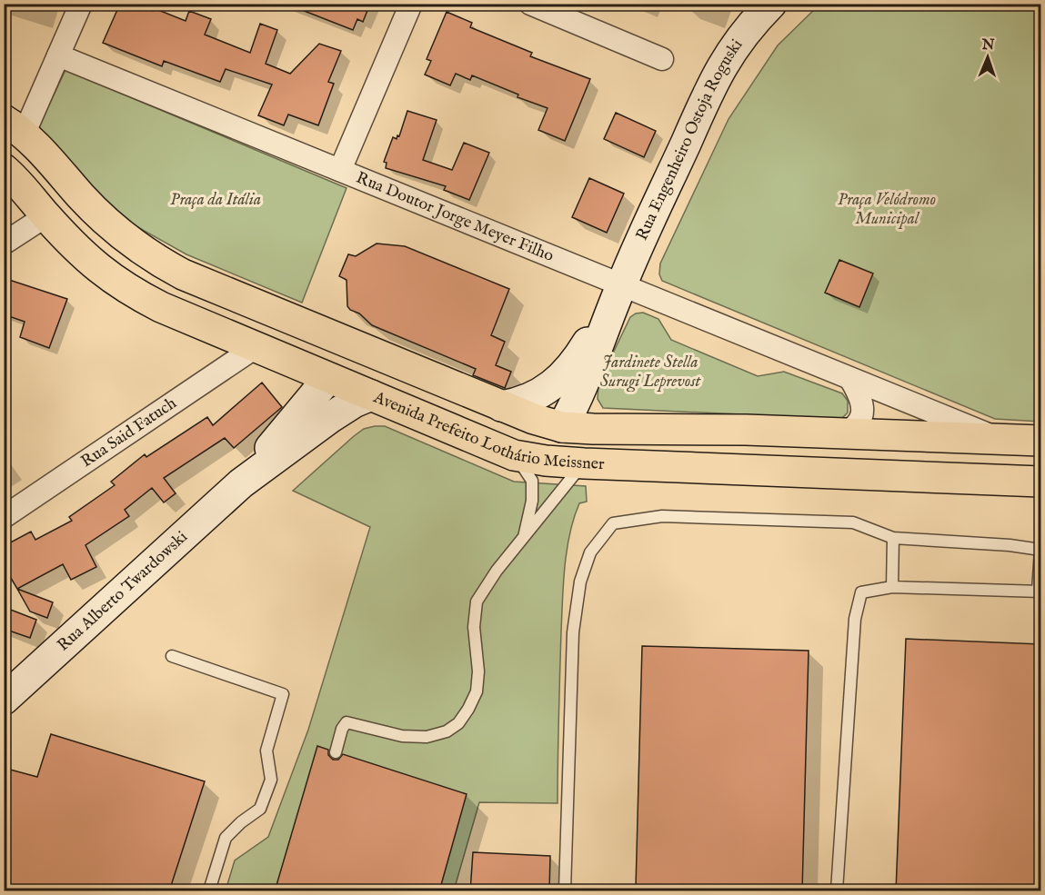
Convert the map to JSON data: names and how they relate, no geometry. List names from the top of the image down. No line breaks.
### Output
{"streets":{"main road":["Rua Engenheiro Ostoja Roguski","Avenida Prefeito Lothário Meissner","Rua Alberto Twardowski"],"street":["Rua Doutor Jorge Meyer Filho","Rua Said Fatuch"]},"crossings":[["Rua Engenheiro Ostoja Roguski","Rua Doutor Jorge Meyer Filho"],["Rua Engenheiro Ostoja Roguski","Avenida Prefeito Lothário Meissner"],["Rua Doutor Jorge Meyer Filho","Avenida Prefeito Lothário Meissner"],["Avenida Prefeito Lothário Meissner","Rua Said Fatuch"],["Avenida Prefeito Lothário Meissner","Rua Alberto Twardowski"]],"parks":["Praça da Itália","Praça Velódromo Municipal","Jardinete Stella Surugi Leprevost"],"north":"top"}
